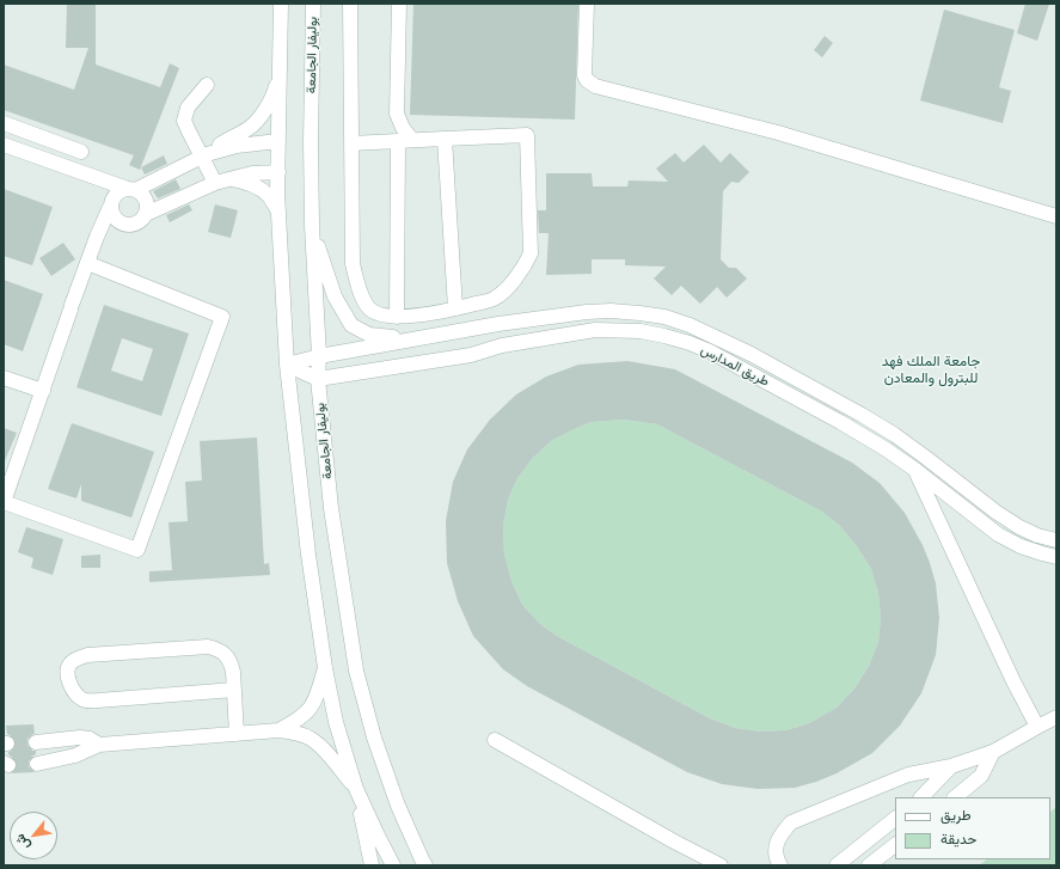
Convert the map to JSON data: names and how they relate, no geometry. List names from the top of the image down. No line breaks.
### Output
{"streets":{"street":["بوليفار الجامعة","طريق المدارس"]},"crossings":[["بوليفار الجامعة","طريق المدارس"]],"districts":["جامعة الملك فهد للبترول والمعادن"],"legend":["طريق","حديقة"],"north":"bottom left"}
